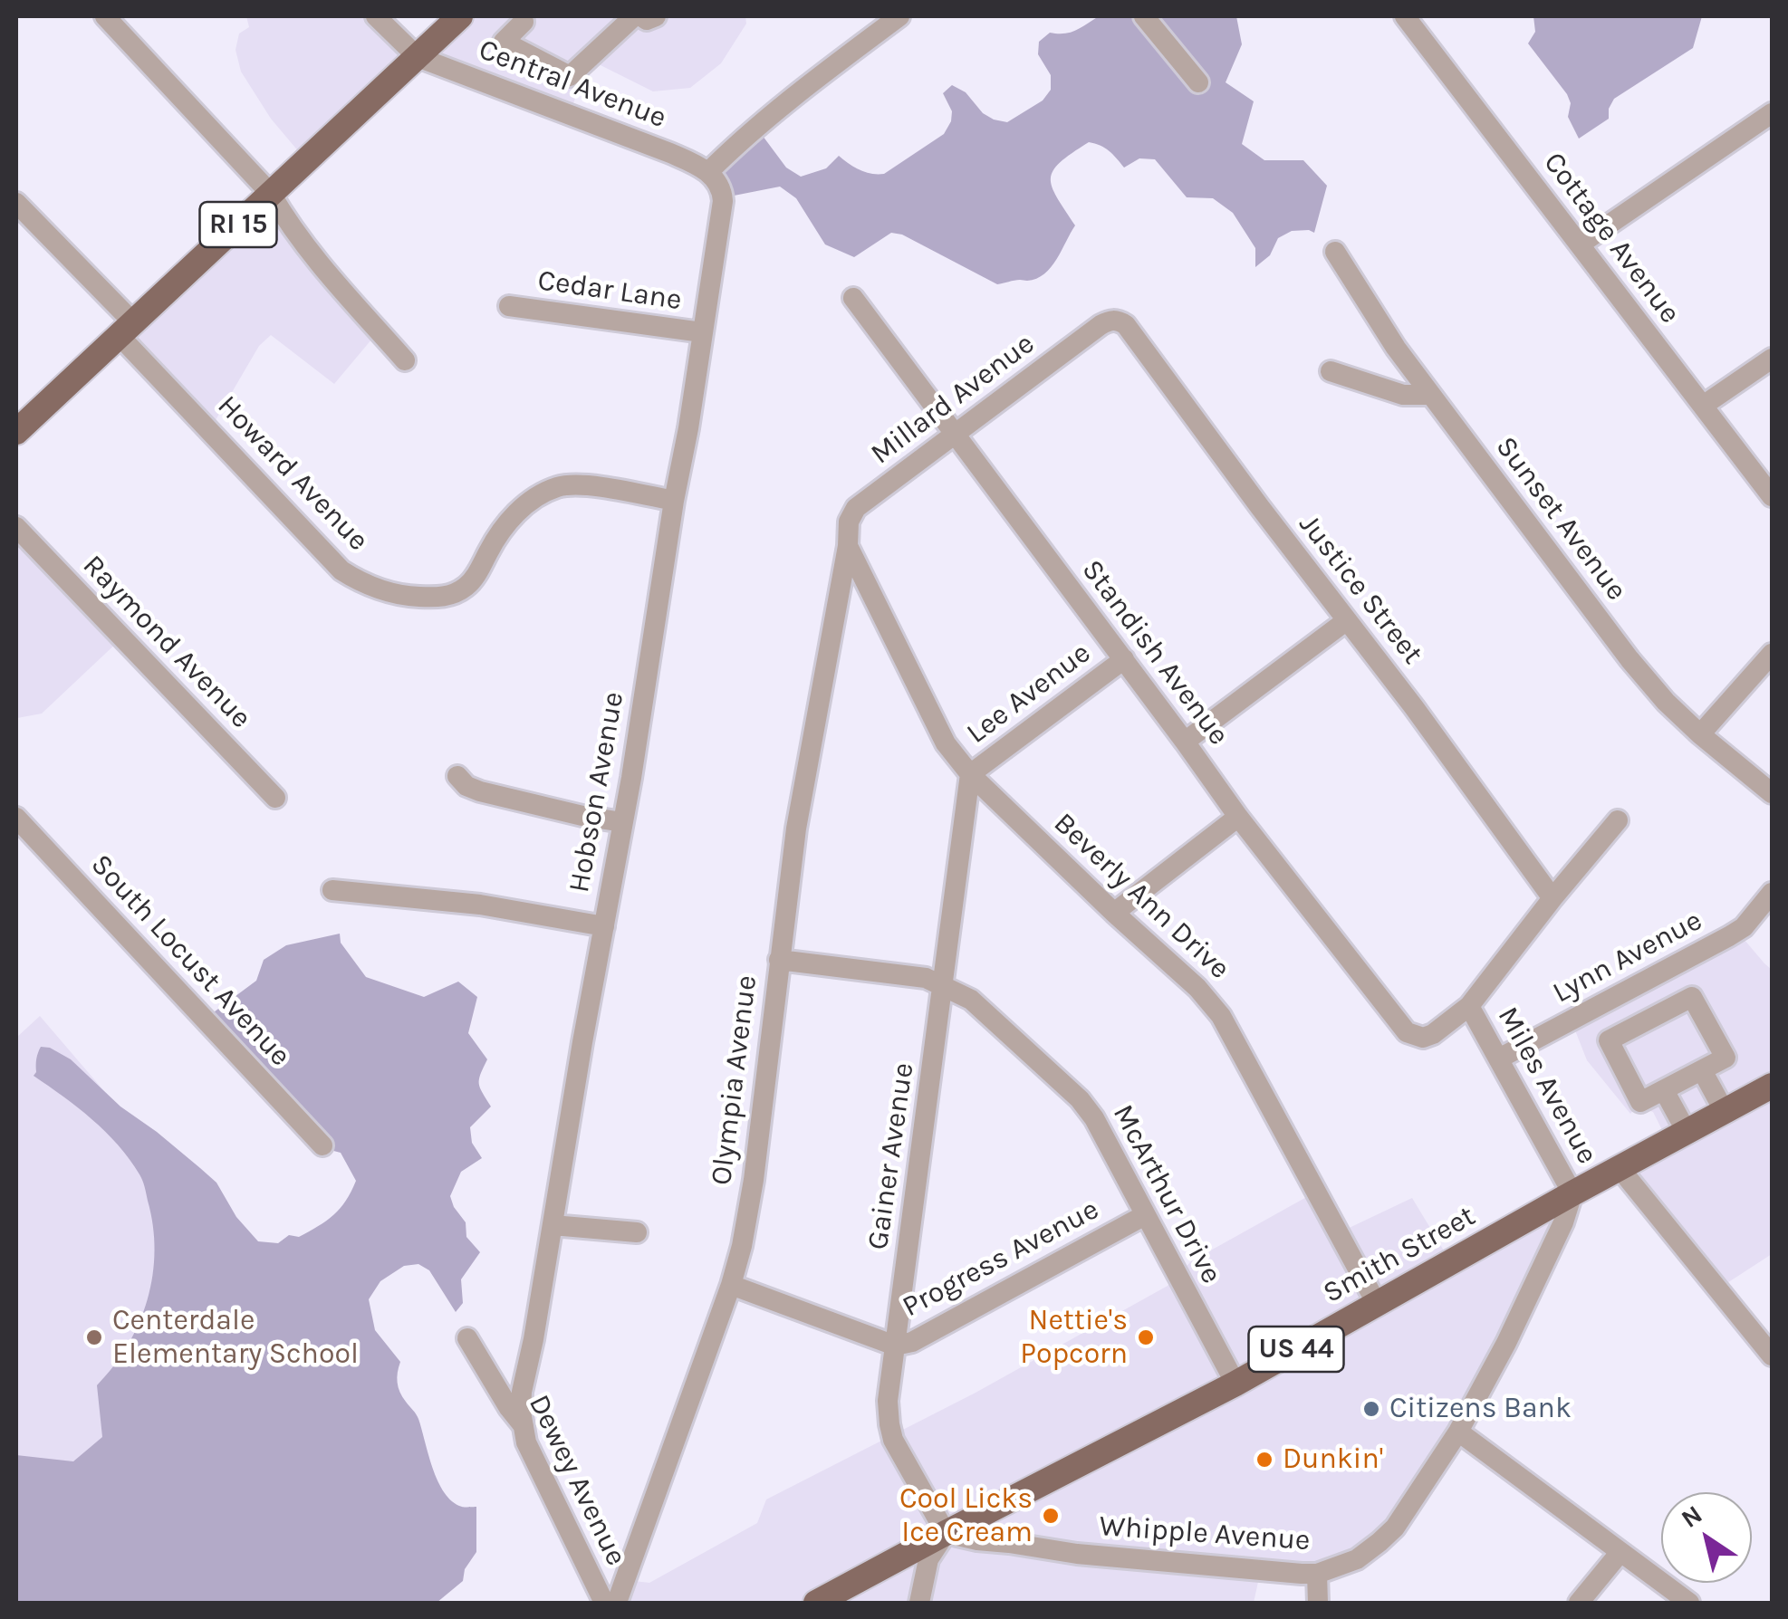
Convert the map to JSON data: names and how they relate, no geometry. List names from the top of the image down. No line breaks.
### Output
{"streets":{"main road":["RI 15","Smith Street","US 44"],"street":["Central Avenue","Cottage Avenue","Cedar Lane","Millard Avenue","Howard Avenue","Sunset Avenue","Justice Street","Raymond Avenue","Standish Avenue","Lee Avenue","Hobson Avenue","Beverly Ann Drive","Lynn Avenue","South Locust Avenue","Olympia Avenue","Miles Avenue","Gainer Avenue","McArthur Drive","Progress Avenue","Dewey Avenue","Whipple Avenue"]},"crossings":[["Central Avenue","RI 15"],["Central Avenue","Hobson Avenue"],["RI 15","Howard Avenue"],["Cedar Lane","Hobson Avenue"],["Millard Avenue","Justice Street"],["Millard Avenue","Standish Avenue"],["Millard Avenue","Beverly Ann Drive"],["Millard Avenue","Olympia Avenue"],["Howard Avenue","Hobson Avenue"],["Standish Avenue","Lee Avenue"],["Standish Avenue","Miles Avenue"],["Lee Avenue","Beverly Ann Drive"],["Lee Avenue","Gainer Avenue"],["Hobson Avenue","Dewey Avenue"],["Beverly Ann Drive","Olympia Avenue"],["Beverly Ann Drive","Gainer Avenue"],["Beverly Ann Drive","Smith Street"],["Lynn Avenue","Miles Avenue"],["Olympia Avenue","McArthur Drive"],["Olympia Avenue","Progress Avenue"],["Miles Avenue","Smith Street"],["Miles Avenue","Whipple Avenue"],["Gainer Avenue","McArthur Drive"],["Gainer Avenue","Smith Street"],["Gainer Avenue","Progress Avenue"],["Gainer Avenue","Whipple Avenue"],["McArthur Drive","Smith Street"],["McArthur Drive","Progress Avenue"],["Smith Street","Whipple Avenue"]],"places":["Centerdale Elementary School","Nettie's Popcorn","Citizens Bank","Dunkin'","Cool Licks Ice Cream"],"north":"top left"}
